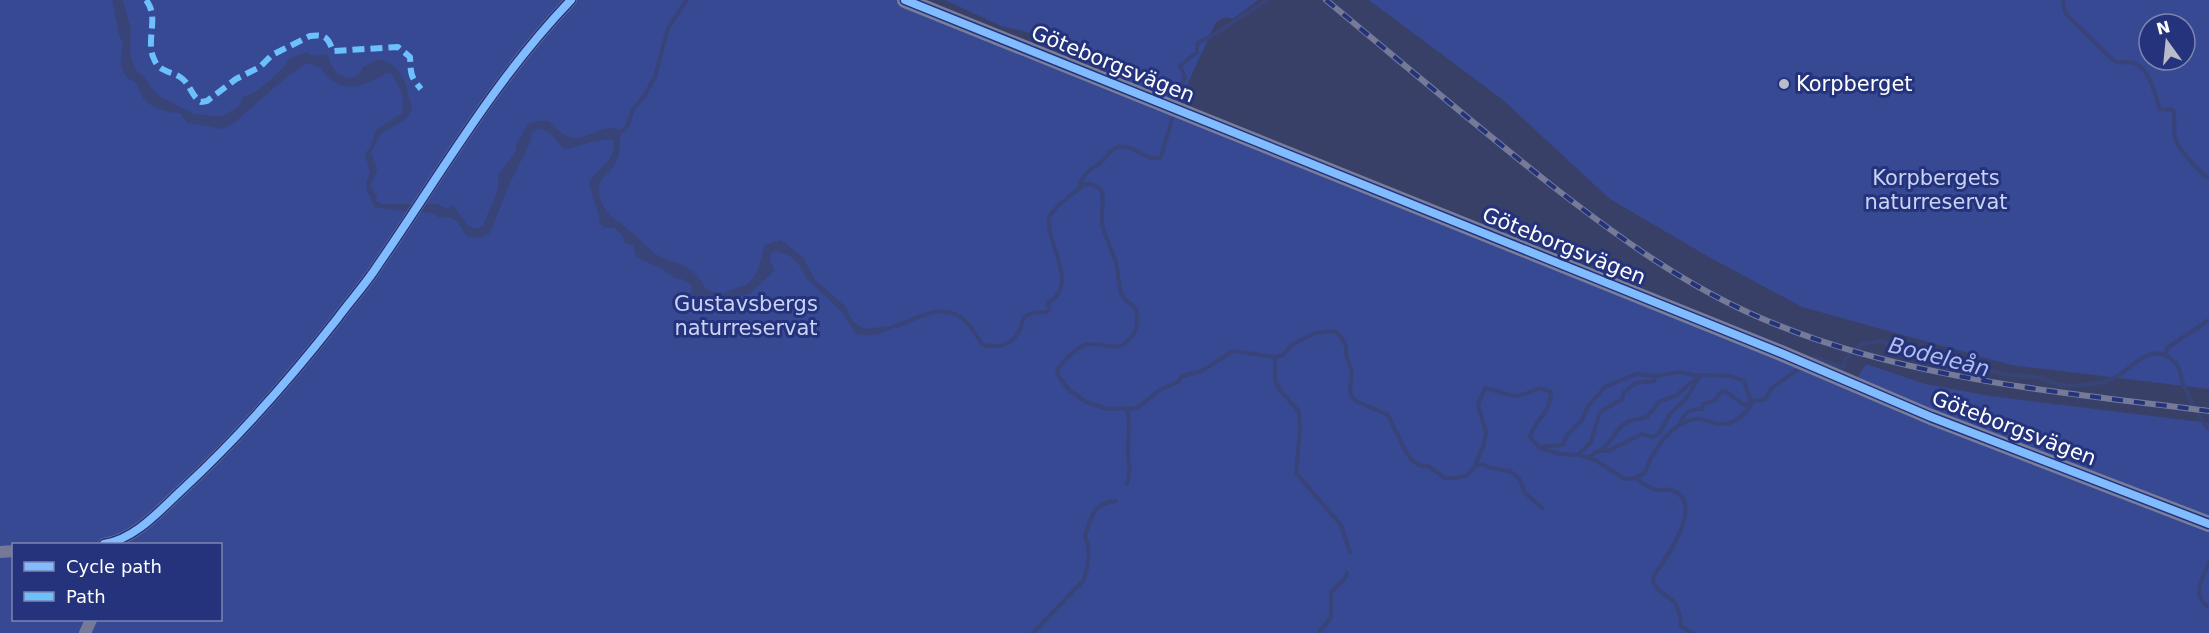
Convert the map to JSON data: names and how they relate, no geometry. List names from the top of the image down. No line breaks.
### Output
{"streets":{"street":["Göteborgsvägen"]},"water":["Bodeleån"],"parks":["Korpbergets naturreservat","Gustavsbergs naturreservat"],"places":["Korpberget"],"legend":["Cycle path","Path"],"north":"top"}
